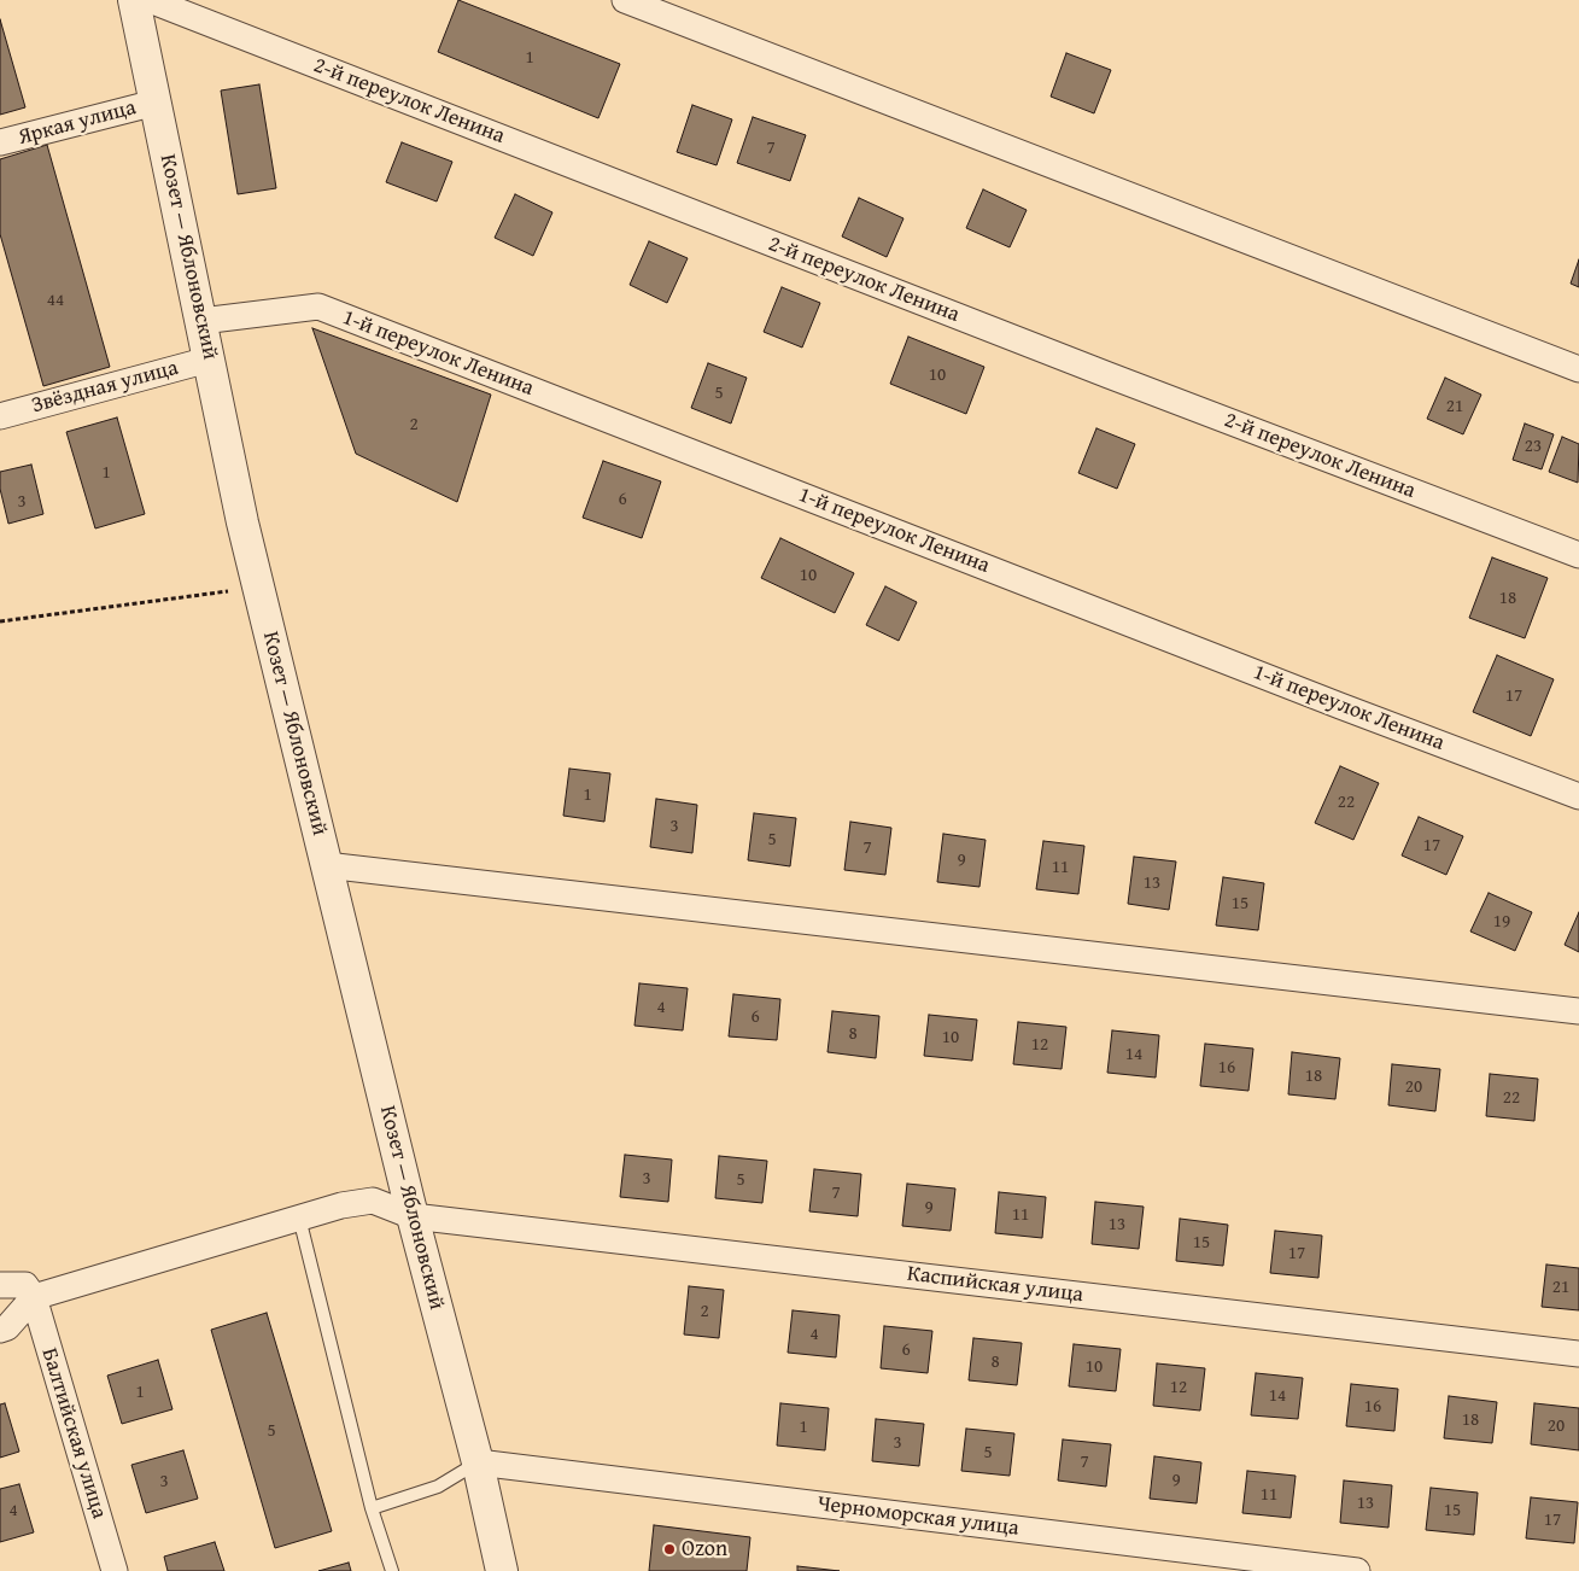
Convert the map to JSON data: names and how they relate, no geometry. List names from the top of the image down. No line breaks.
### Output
{"streets":{"street":["2-й переулок Ленина","Яркая улица","Козет — Яблоновский","1-й переулок Ленина","Звёздная улица","Каспийская улица","Балтийская улица","Черноморская улица"]},"crossings":[["Яркая улица","Козет — Яблоновский"],["Козет — Яблоновский","1-й переулок Ленина"],["Козет — Яблоновский","Звёздная улица"],["Козет — Яблоновский","Каспийская улица"],["Козет — Яблоновский","Черноморская улица"],["Каспийская улица","Балтийская улица"]],"places":["Ozon"],"house_numbers":["1","7","44","10","5","21","2","23","1","6","3","10","18","17","1","22","3","5","17","7","9","11","13","15","19","4","6","8","10","12","14","16","18","20","22","3","5","7","9","11","13","15","17","21","2","4","6","8","10","12","1","14","16","18","20","1","5","3","5","7","9","3","11","13","4","15","17"]}
